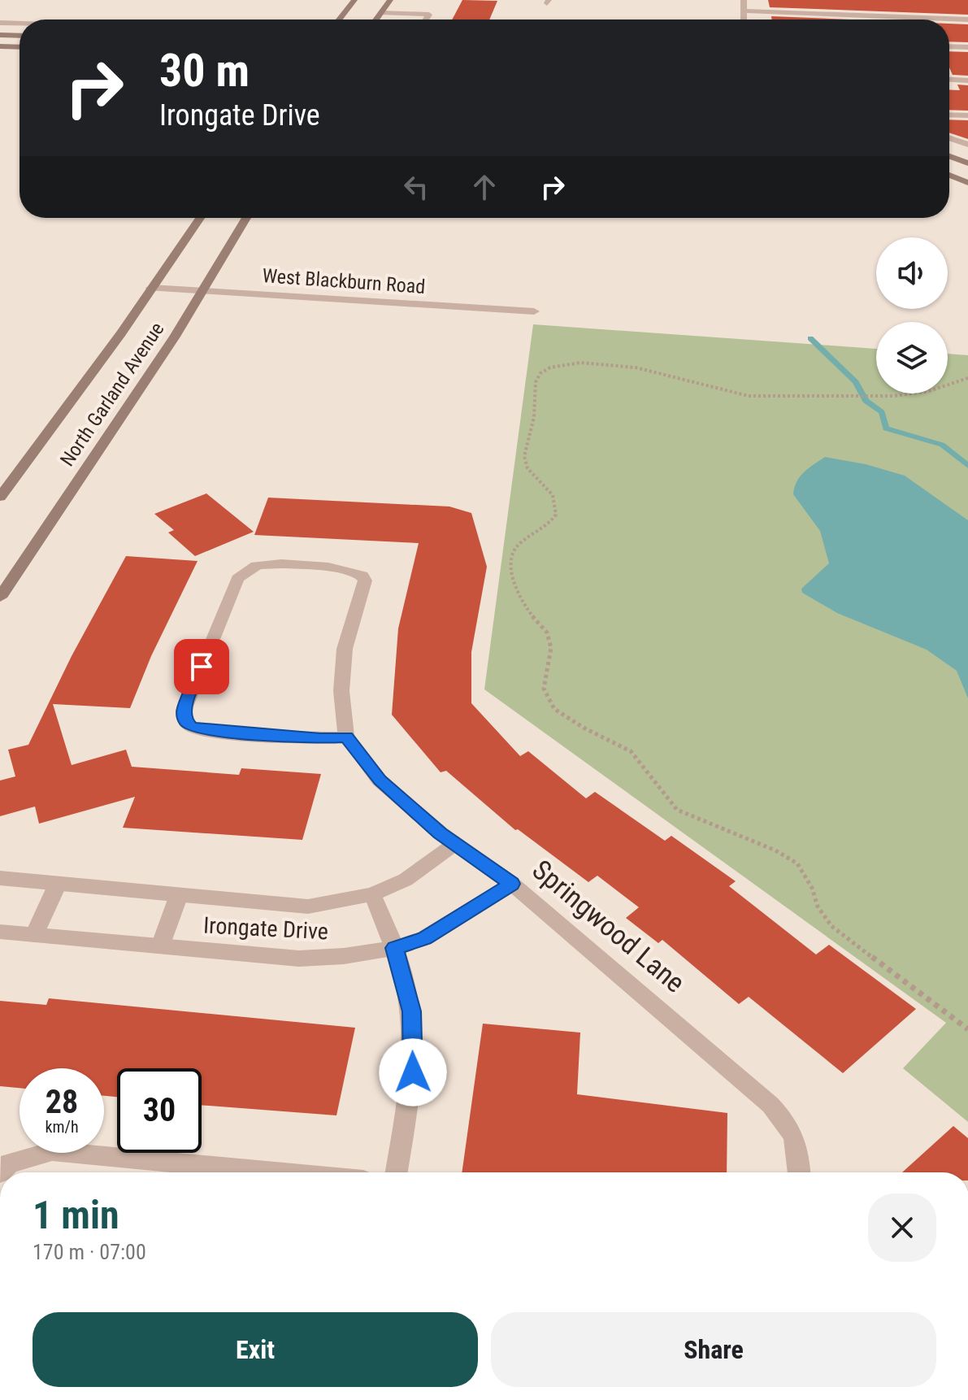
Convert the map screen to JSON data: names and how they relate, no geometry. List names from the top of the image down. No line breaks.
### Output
{"streets":{"main road":["North Garland Avenue"],"street":["West Blackburn Road","Springwood Lane","Irongate Drive"]},"crossings":[["West Blackburn Road","North Garland Avenue"],["Springwood Lane","Irongate Drive"]],"page":{"turn":["30 m","Irongate Drive"],"speed":"28 km/h","limit":"30","heading":["1 min","170 m · 07:00"],"buttons":["Exit","Share"]}}
